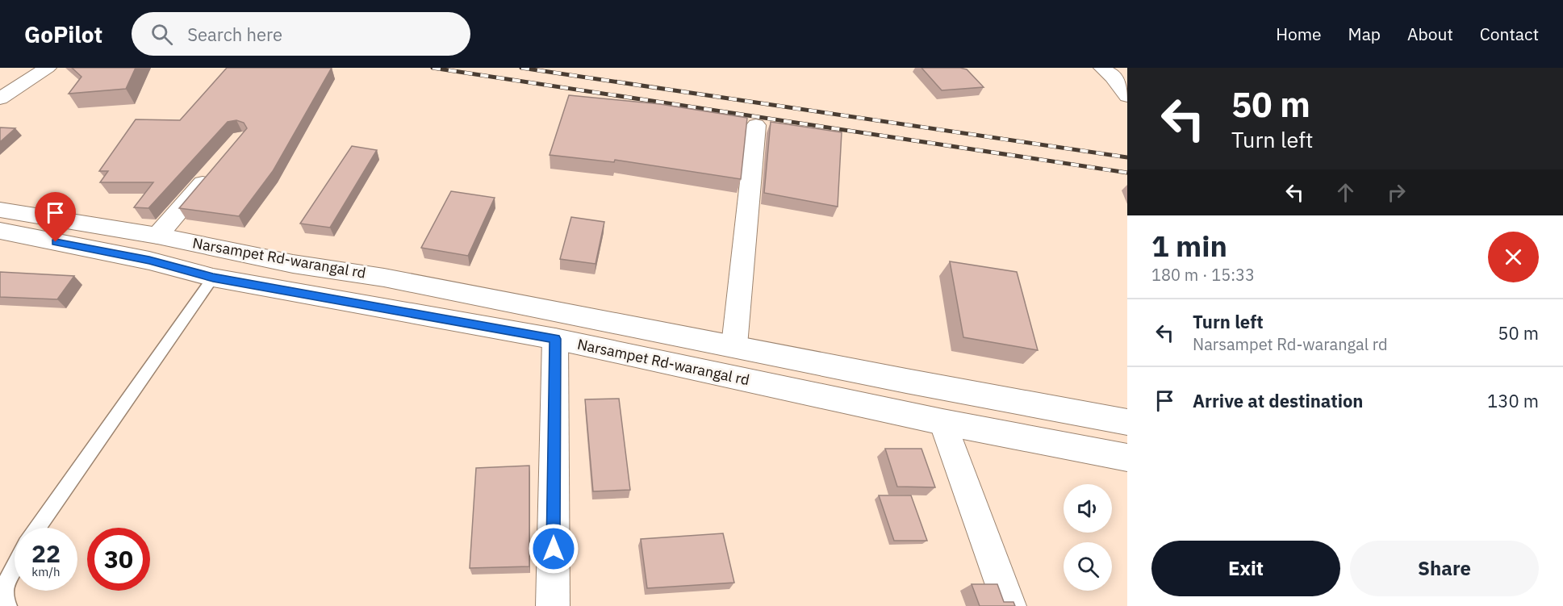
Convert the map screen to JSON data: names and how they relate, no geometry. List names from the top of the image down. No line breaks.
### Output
{"streets":{"main road":["Narsampet Rd-warangal rd"]},"page":{"header":"GoPilot","search":"Search here","nav":["Home","Map","About","Contact"],"turn":["50 m","Turn left"],"heading":["1 min","180 m · 15:33"],"list":[{"name":"Turn left","note":"Narsampet Rd-warangal rd","value":"50 m"},{"name":"Arrive at destination","value":"130 m"}],"speed":"22 km/h","limit":"30","buttons":["Exit","Share"]}}
